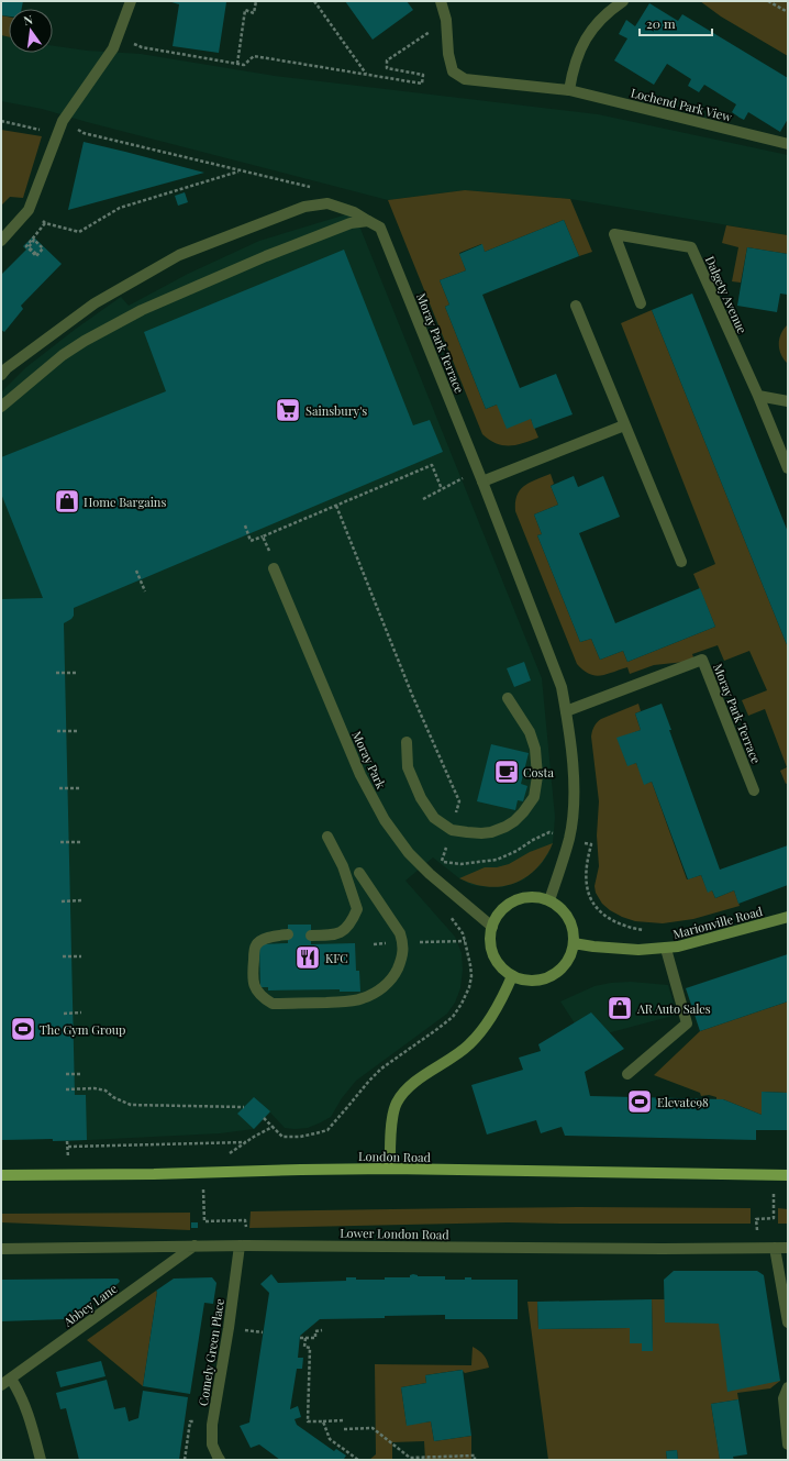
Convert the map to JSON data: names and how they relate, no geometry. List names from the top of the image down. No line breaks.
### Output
{"streets":{"main road":["London Road"],"street":["Lochend Park View","Dalgety Avenue","Moray Park Terrace","Moray Park","Marionville Road","Lower London Road","Abbey Lane","Comely Green Place"]},"crossings":[["Moray Park Terrace","Moray Park"],["Moray Park Terrace","Marionville Road"],["Moray Park","Marionville Road"],["Lower London Road","Abbey Lane"],["Lower London Road","Comely Green Place"]],"places":{"supermarket":["Sainsbury's"],"shop":["Home Bargains","AR Auto Sales"],"cafe":["Costa"],"restaurant":["KFC"],"sports":["The Gym Group","Elevate98"]},"scale_bar":"20 m","north":"top"}
